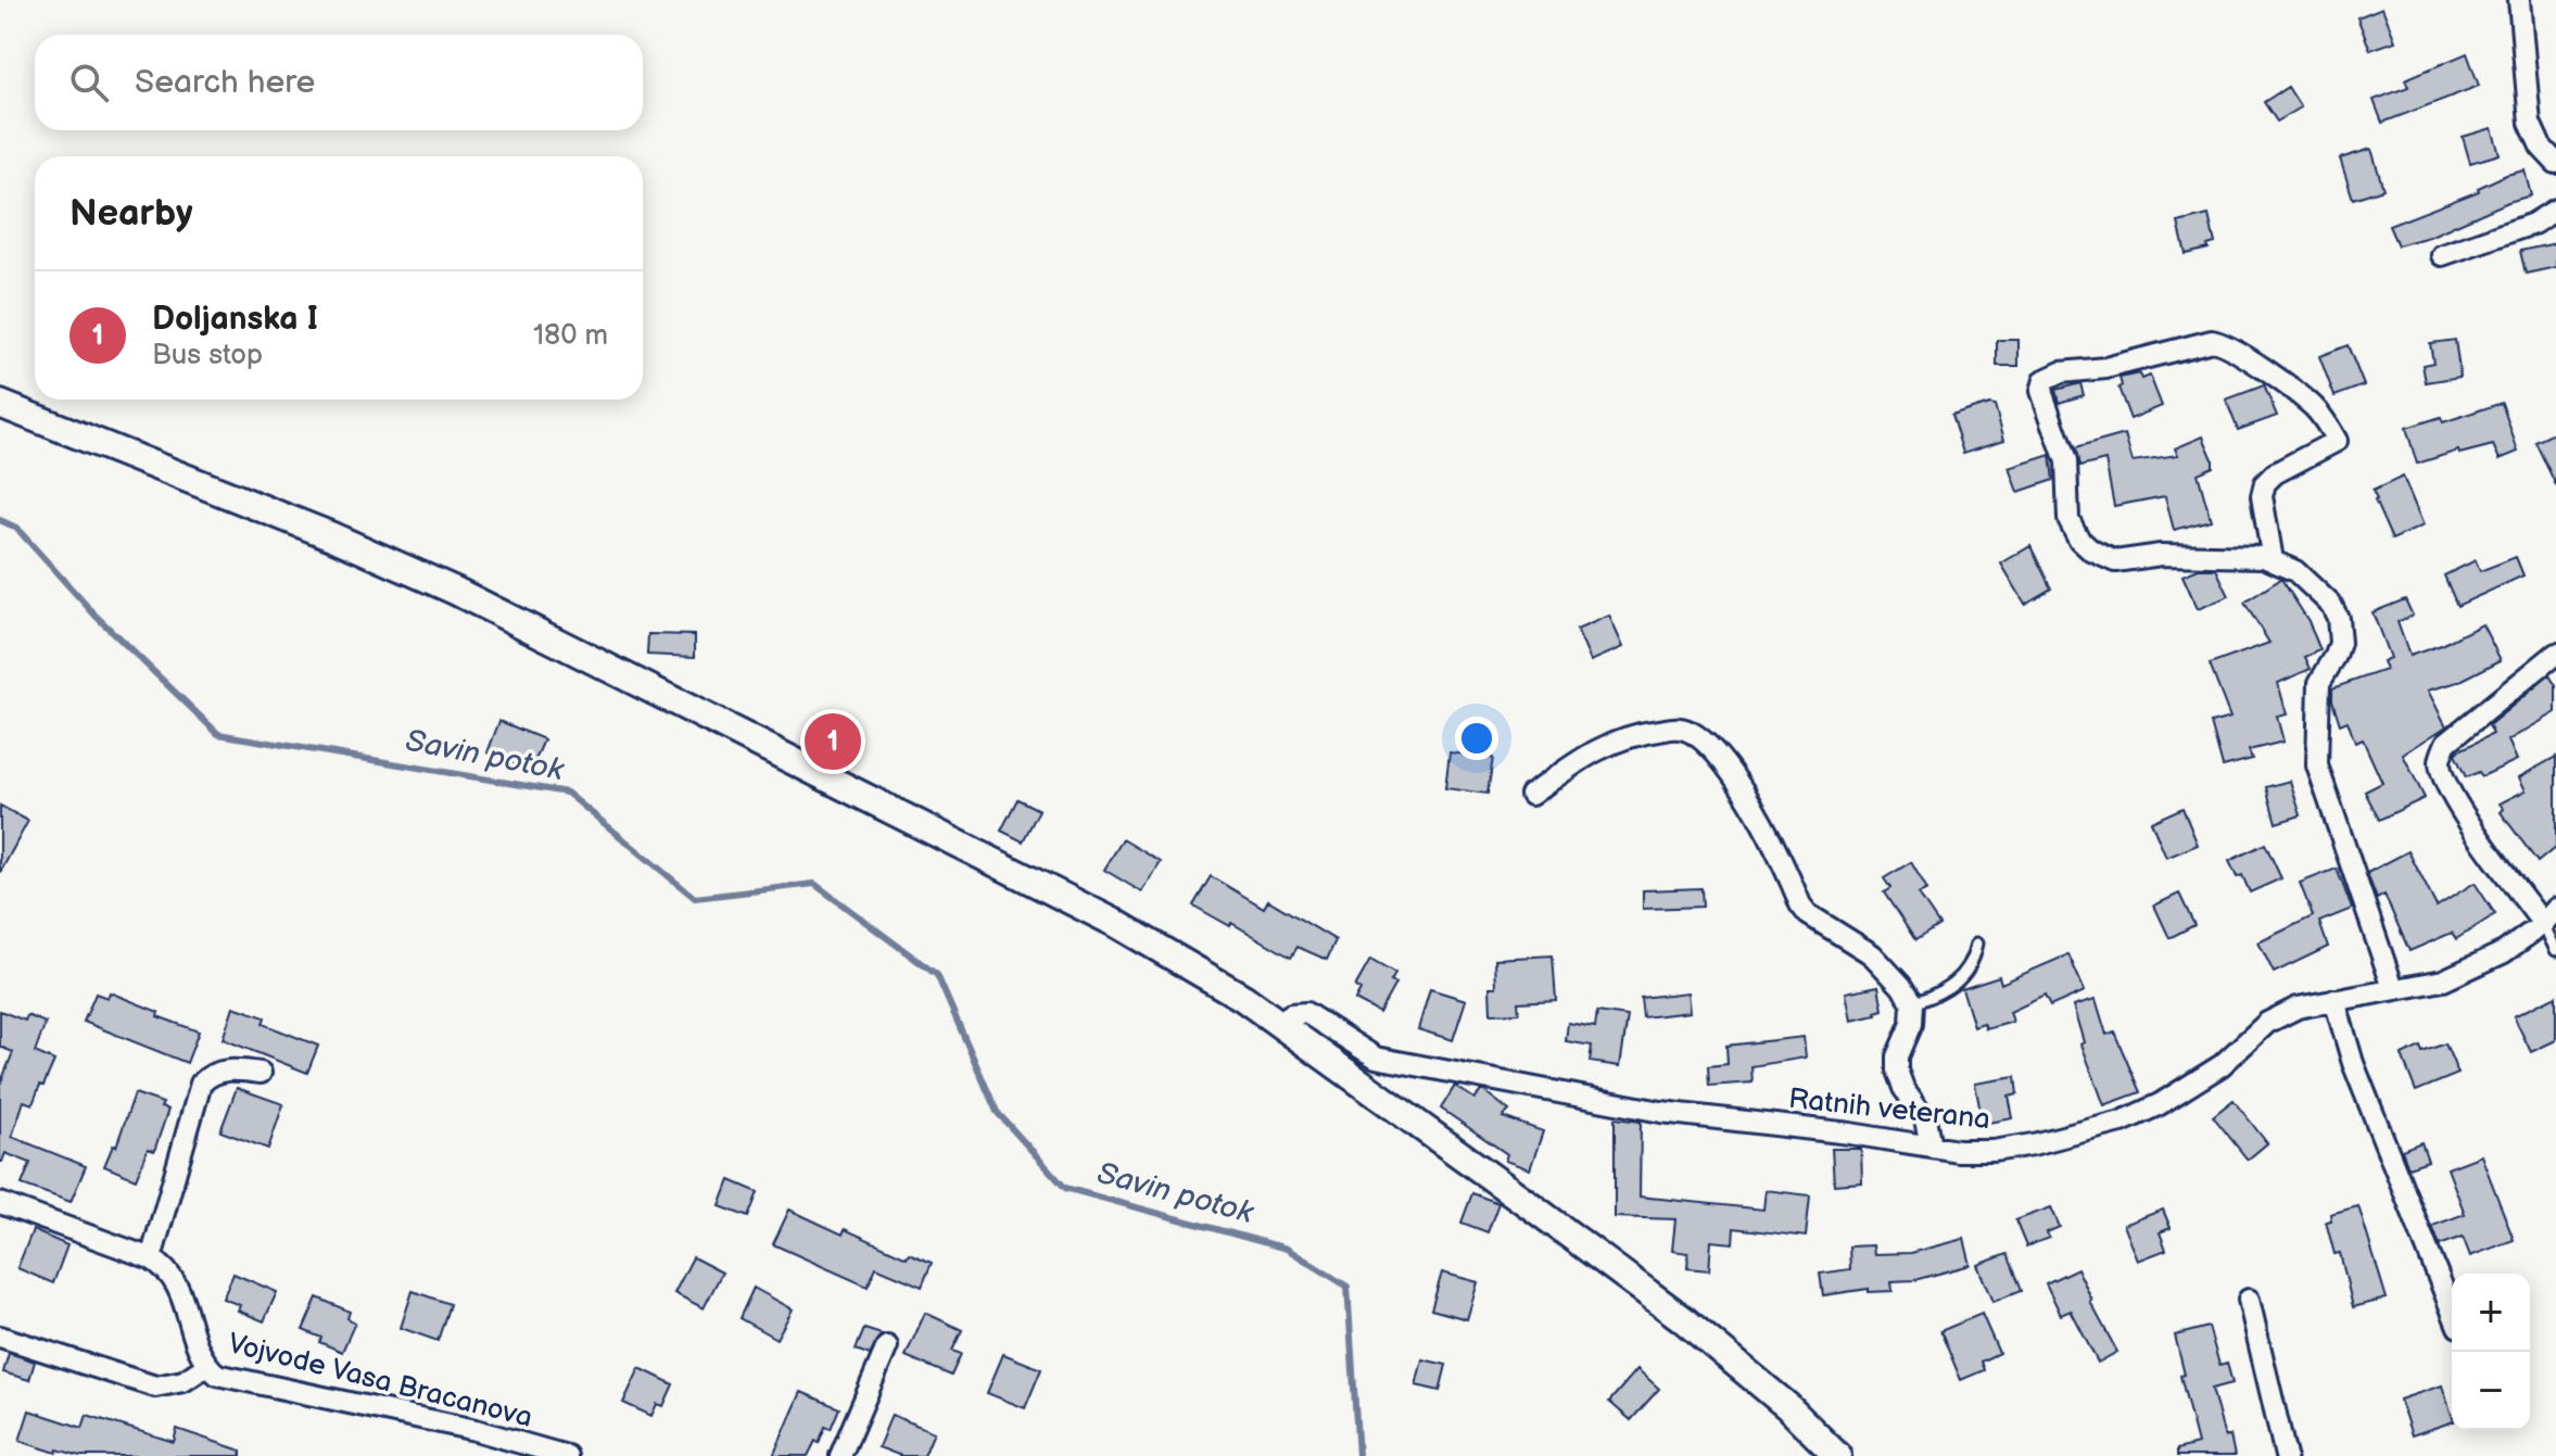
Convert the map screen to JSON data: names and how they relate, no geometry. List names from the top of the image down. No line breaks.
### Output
{"streets":{"street":["Ratnih veterana","Vojvode Vasa Bracanova"]},"water":["Savin potok"],"page":{"search":"Search here","heading":"Nearby","list":[{"mark":"1","name":"Doljanska I","note":"Bus stop","value":"180 m"}],"pins":"1","map_buttons":["+","−"]}}
